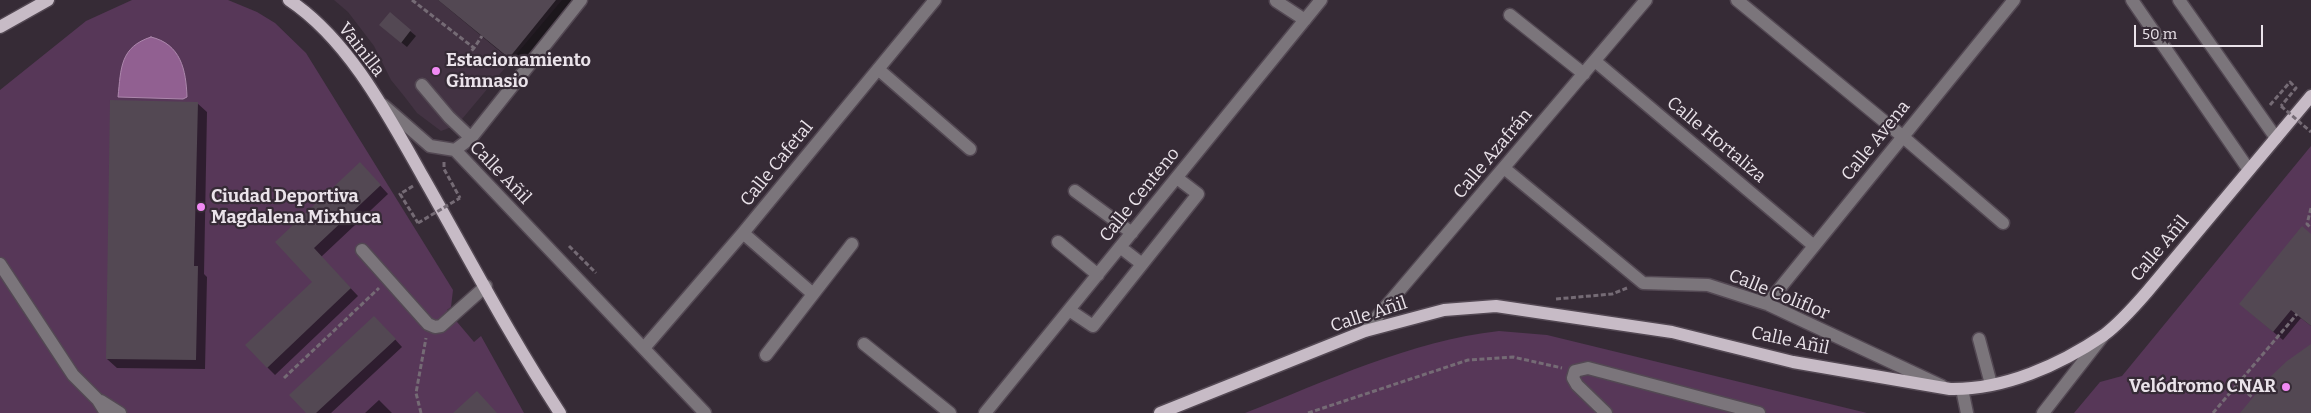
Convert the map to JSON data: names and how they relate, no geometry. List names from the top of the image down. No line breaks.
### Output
{"streets":{"main road":["Vainilla","Calle Añil"],"street":["Calle Hortaliza","Calle Avena","Calle Azafrán","Calle Cafetal","Calle Centeno","Calle Coliflor"]},"crossings":[["Vainilla","Calle Añil"],["Calle Hortaliza","Calle Avena"],["Calle Hortaliza","Calle Azafrán"],["Calle Avena","Calle Coliflor"],["Calle Azafrán","Calle Añil"],["Calle Cafetal","Calle Añil"],["Calle Añil","Calle Coliflor"]],"places":["Estacionamiento Gimnasio","Ciudad Deportiva Magdalena Mixhuca","Velódromo CNAR"],"scale_bar":"50 m"}
